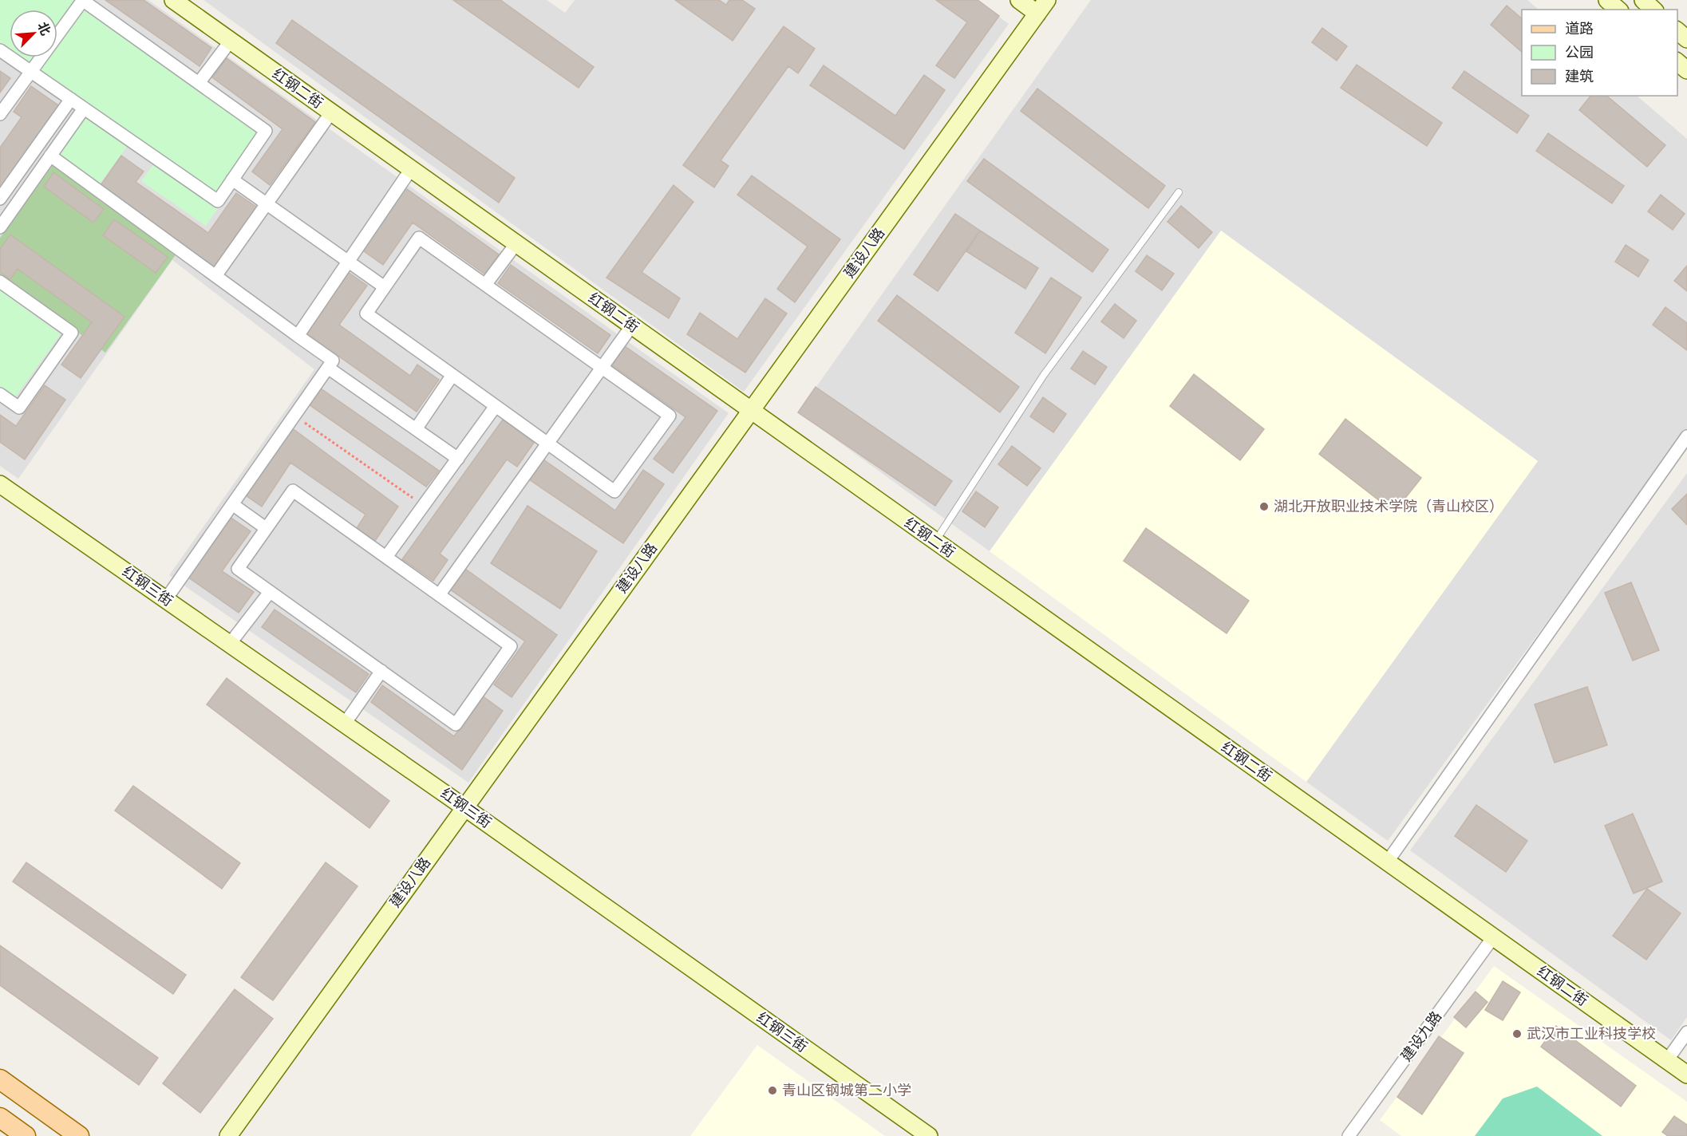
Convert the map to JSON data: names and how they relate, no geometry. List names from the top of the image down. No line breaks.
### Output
{"streets":{"street":["红钢二街","建设八路","红钢三街","建设九路"]},"crossings":[["红钢二街","建设八路"],["红钢二街","建设九路"],["建设八路","红钢三街"]],"places":["湖北开放职业技术学院（青山校区）","武汉市工业科技学校","青山区钢城第二小学"],"legend":["道路","公园","建筑"],"north":"top right"}
